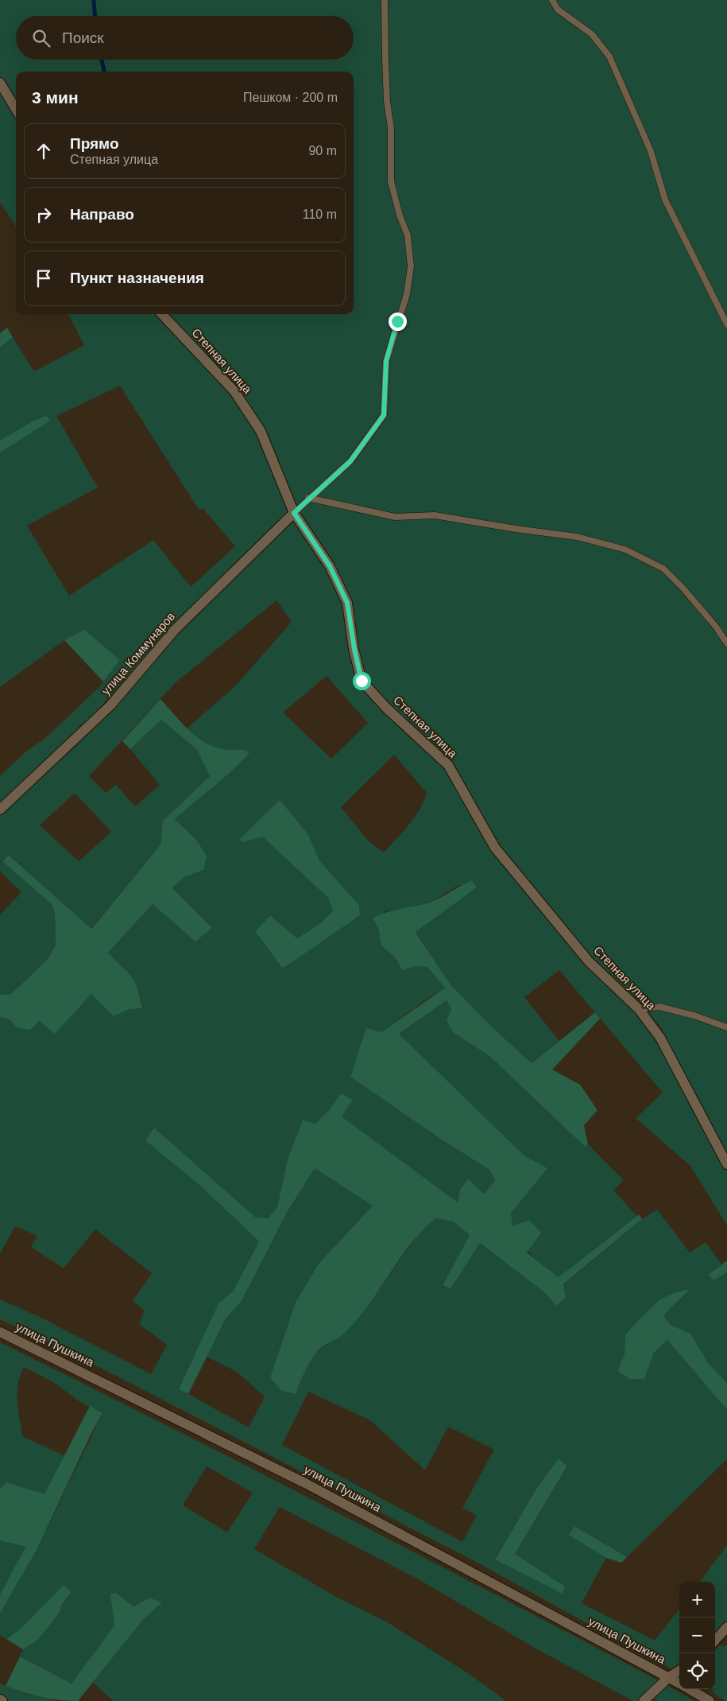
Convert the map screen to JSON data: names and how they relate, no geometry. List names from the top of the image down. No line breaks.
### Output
{"streets":{"street":["Степная улица","улица Коммунаров","улица Пушкина"]},"crossings":[["Степная улица","улица Коммунаров"]],"page":{"search":"Поиск","heading":["3 мин","Пешком · 200 m"],"list":[["Прямо","Степная улица","90 m"],["Направо","110 m"],"Пункт назначения"],"map_buttons":["+","−"]}}
